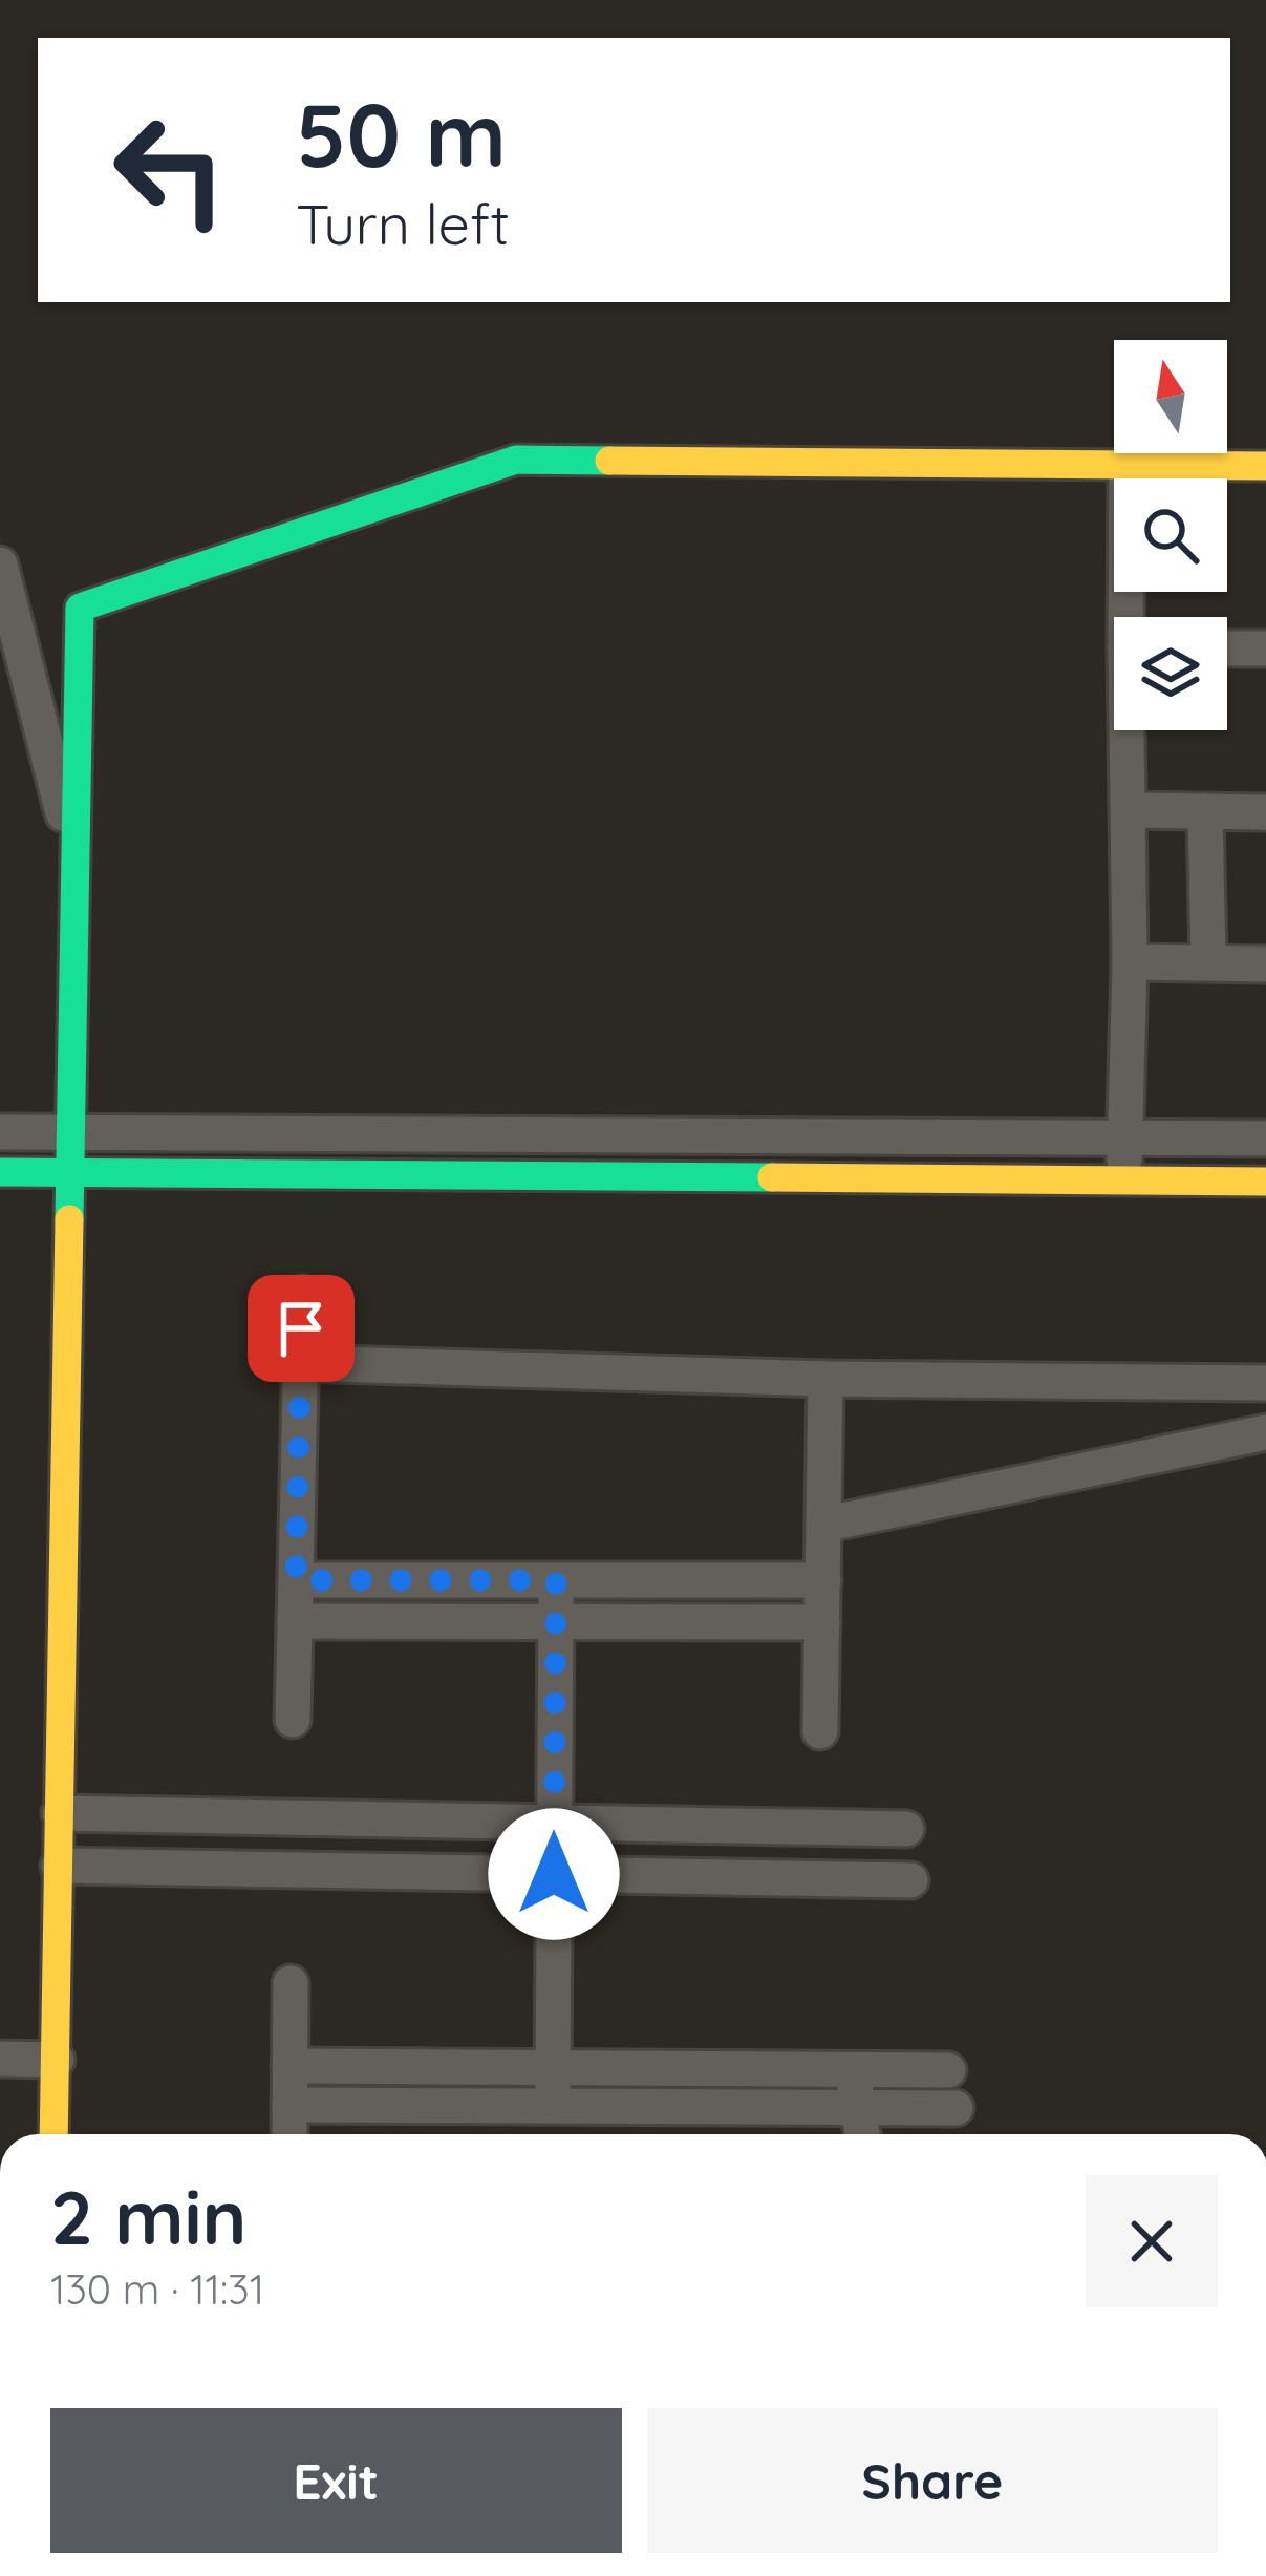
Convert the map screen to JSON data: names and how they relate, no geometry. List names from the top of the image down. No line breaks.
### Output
{"north":"top","page":{"turn":["50 m","Turn left"],"heading":["2 min","130 m · 11:31"],"buttons":["Exit","Share"]}}
